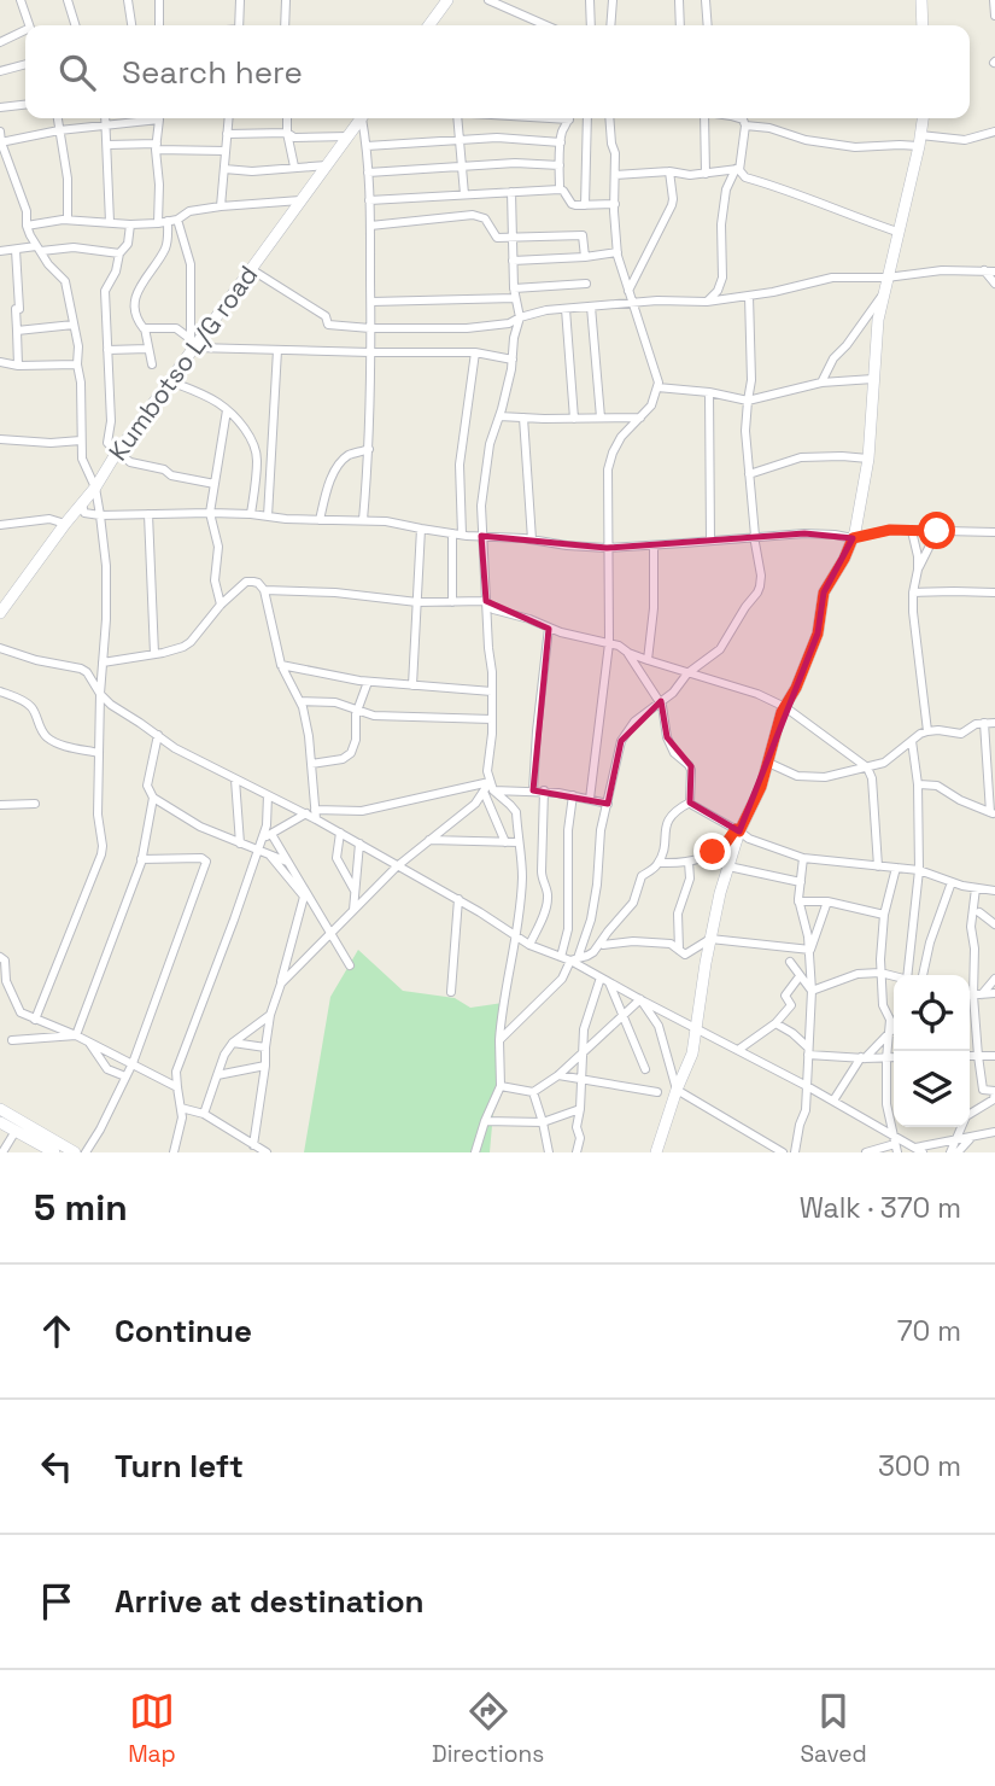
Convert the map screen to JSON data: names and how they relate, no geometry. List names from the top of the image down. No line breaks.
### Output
{"streets":{"street":["Kumbotso L/G road"]},"page":{"search":"Search here","heading":["5 min","Walk · 370 m"],"list":[["Continue","70 m"],["Turn left","300 m"],"Arrive at destination"],"nav":["Map","Directions","Saved"]}}
